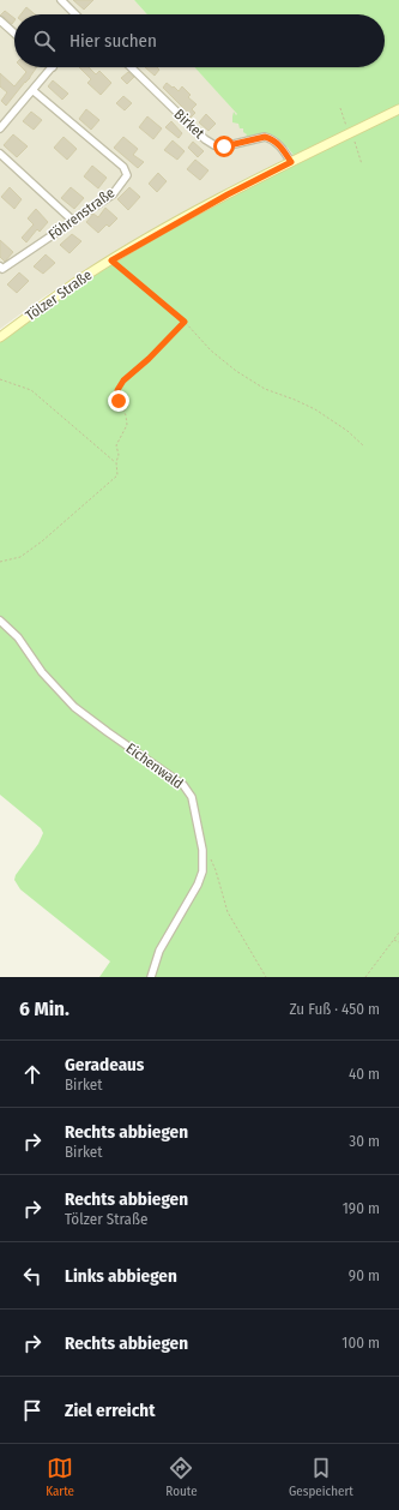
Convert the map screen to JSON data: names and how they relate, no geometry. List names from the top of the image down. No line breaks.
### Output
{"streets":{"main road":["Tölzer Straße"],"street":["Birket","Föhrenstraße","Eichenwald"]},"crossings":[["Birket","Tölzer Straße"]],"page":{"search":"Hier suchen","heading":["6 Min.","Zu Fuß · 450 m"],"list":[["Geradeaus","Birket","40 m"],["Rechts abbiegen","Birket","30 m"],["Rechts abbiegen","Tölzer Straße","190 m"],["Links abbiegen","90 m"],["Rechts abbiegen","100 m"],"Ziel erreicht"],"nav":["Karte","Route","Gespeichert"]}}
